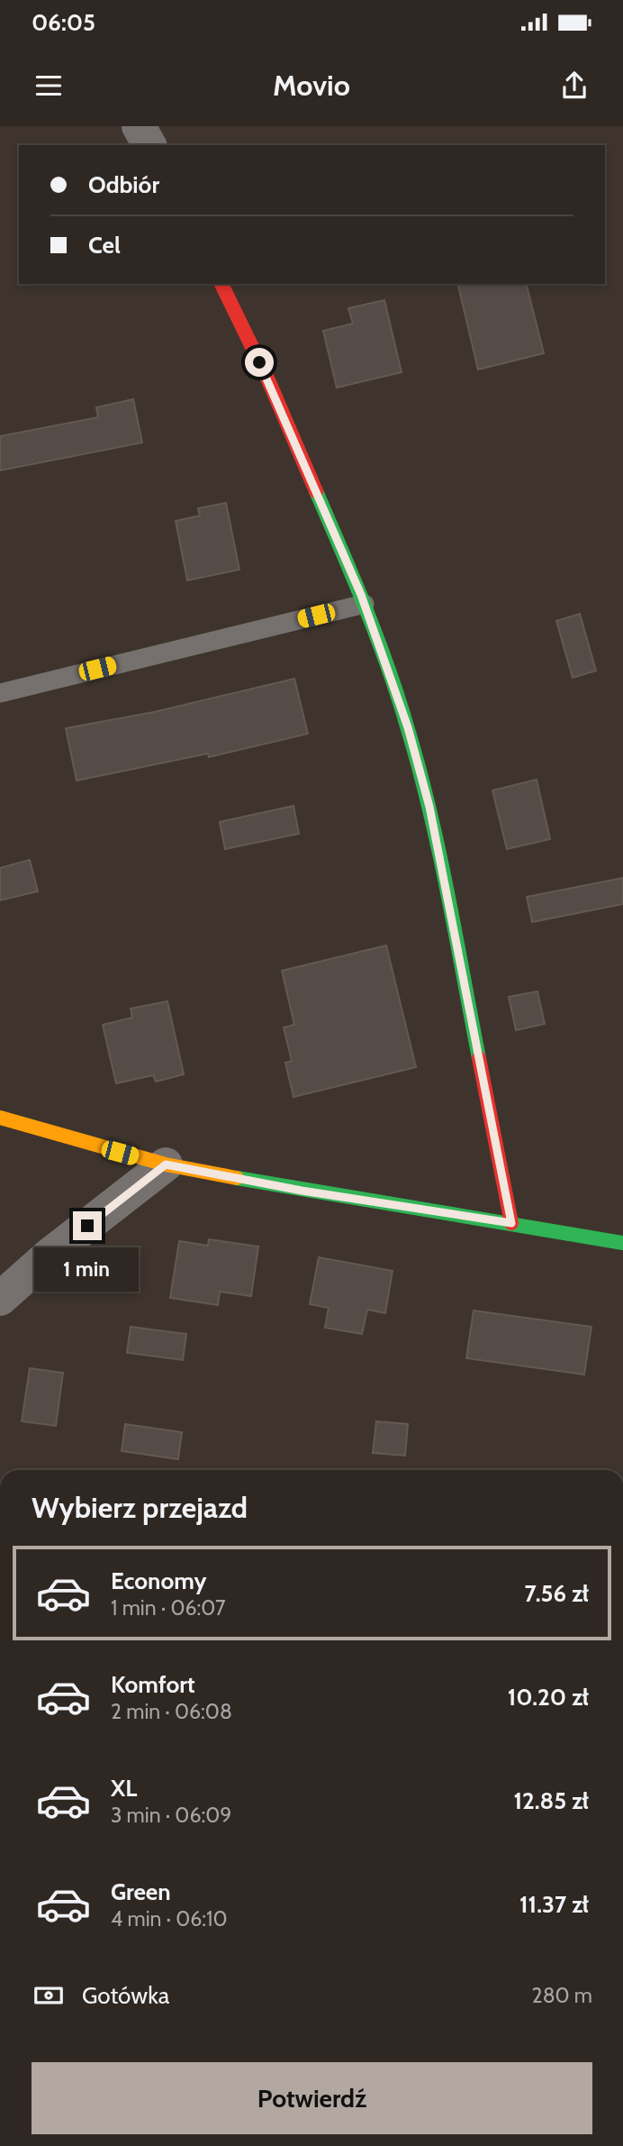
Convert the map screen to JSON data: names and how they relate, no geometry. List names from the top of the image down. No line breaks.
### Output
{"page":{"status":"06:05","header":"Movio","banner":["Odbiór","Cel"],"bubble":"1 min","heading":"Wybierz przejazd","list":[{"name":"Economy","note":"1 min · 06:07","value":"7.56 zł"},{"name":"Komfort","note":"2 min · 06:08","value":"10.20 zł"},{"name":"XL","note":"3 min · 06:09","value":"12.85 zł"},{"name":"Green","note":"4 min · 06:10","value":"11.37 zł"}],"pay":["Gotówka","280 m"],"buttons":"Potwierdź"}}
